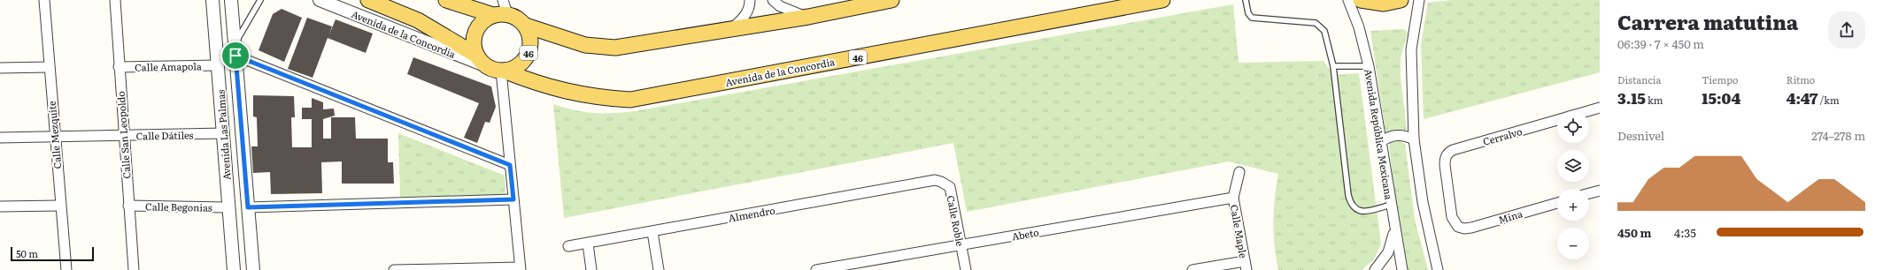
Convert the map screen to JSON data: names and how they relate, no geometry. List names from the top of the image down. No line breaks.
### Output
{"streets":{"main road":["Avenida de la Concordia","46"],"street":["Calle Amapola","Avenida República Mexicana","Calle Mezquite","Calle San Leopoldo","Calle Dátiles","Avenida Las Palmas","Cerralvo","Calle Begonias","Almendro","Mina","Calle Roble","Calle Maple","Abeto"]},"crossings":[["Avenida de la Concordia","46"],["Calle Amapola","Calle San Leopoldo"],["Calle Amapola","Avenida Las Palmas"],["Calle Mezquite","Calle Dátiles"],["Calle San Leopoldo","Calle Dátiles"],["Calle San Leopoldo","Calle Begonias"],["Calle Dátiles","Avenida Las Palmas"],["Avenida Las Palmas","Calle Begonias"],["Cerralvo","Mina"],["Almendro","Calle Roble"],["Calle Roble","Abeto"],["Calle Maple","Abeto"]],"scale_bar":"50 m","page":{"heading":["Carrera matutina","06:39 · 7 × 450 m"],"stats":[["Distancia","3.15 km"],["Tiempo","15:04"],["Ritmo","4:47 /km"]],"map_buttons":["+","−"],"chart":["Desnivel","274–278 m"],"list":[{"name":"450 m","note":"4:35"}],"scale":"50 m"}}
